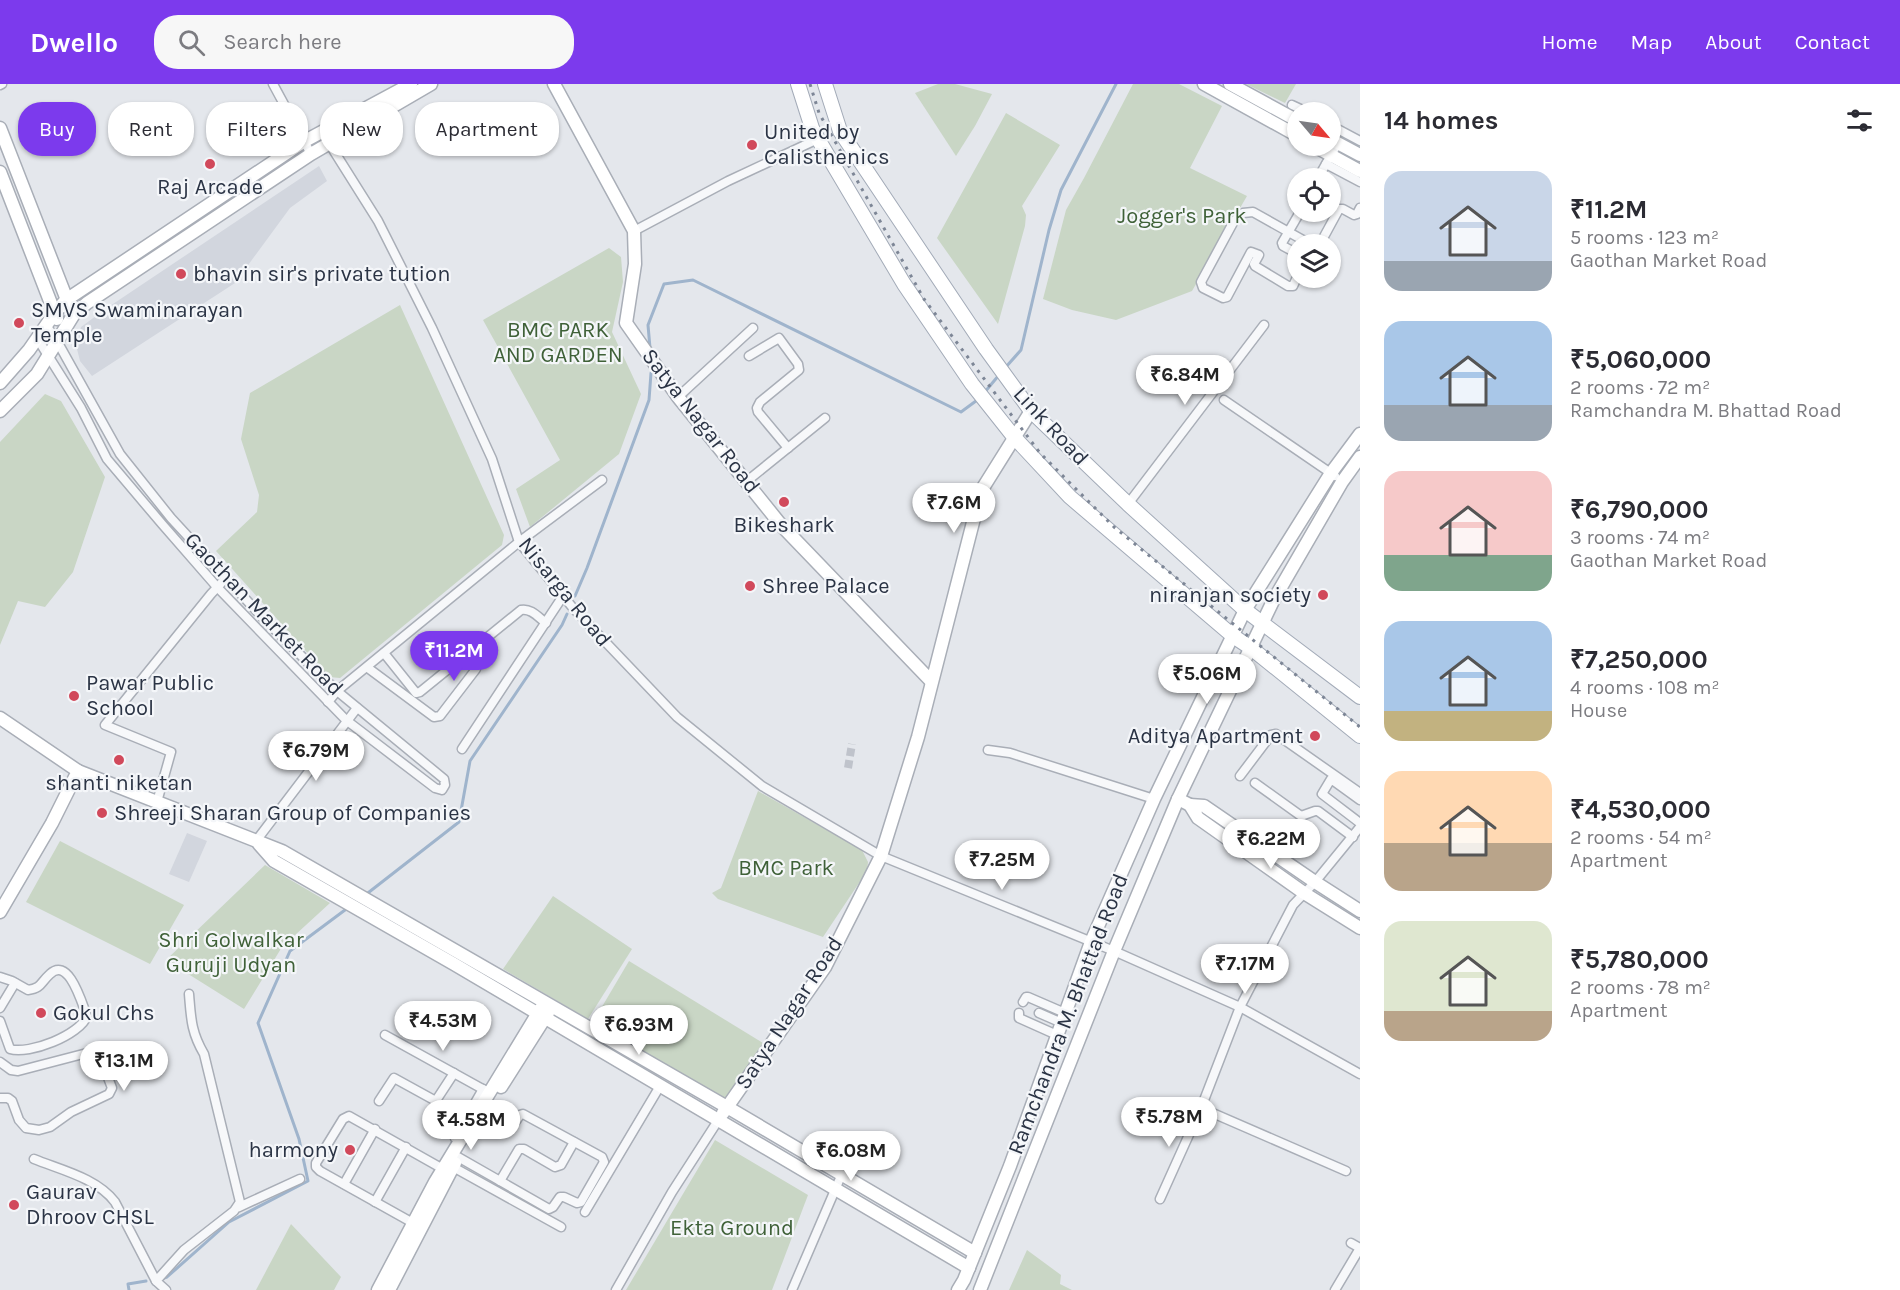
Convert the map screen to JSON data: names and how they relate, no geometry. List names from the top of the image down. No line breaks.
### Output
{"streets":{"main road":["Link Road"],"street":["Satya Nagar Road","Nisarga Road","Gaothan Market Road","Ramchandra M. Bhattad Road"]},"crossings":[["Satya Nagar Road","Link Road"],["Satya Nagar Road","Nisarga Road"],["Link Road","Ramchandra M. Bhattad Road"],["Nisarga Road","Ramchandra M. Bhattad Road"]],"parks":["Jogger's Park","BMC PARK AND GARDEN","BMC Park","Shri Golwalkar Guruji Udyan","Ekta Ground"],"places":["United by Calisthenics","Raj Arcade","bhavin sir's private tution","SMVS Swaminarayan Temple","Bikeshark","Shree Palace","niranjan society","Pawar Public School","Aditya Apartment","shanti niketan","Shreeji Sharan Group of Companies","Gokul Chs","harmony","Gaurav Dhroov CHSL"],"north":"bottom right","page":{"header":"Dwello","search":"Search here","nav":["Home","Map","About","Contact"],"heading":"14 homes","chip":["Buy","Rent","Filters","New","Apartment"],"list":[{"name":"₹11.2M","note":"5 rooms · 123 m² · Gaothan Market Road"},{"name":"₹5,060,000","note":"2 rooms · 72 m² · Ramchandra M. Bhattad Road"},{"name":"₹6,790,000","note":"3 rooms · 74 m² · Gaothan Market Road"},{"name":"₹7,250,000","note":"4 rooms · 108 m² · House"},{"name":"₹4,530,000","note":"2 rooms · 54 m² · Apartment"},{"name":"₹5,780,000","note":"2 rooms · 78 m² · Apartment"}],"price":["₹6.84M","₹7.6M","₹11.2M","₹5.06M","₹6.79M","₹6.22M","₹7.25M","₹7.17M","₹4.53M","₹6.93M","₹13.1M","₹5.78M","₹4.58M","₹6.08M"]}}
